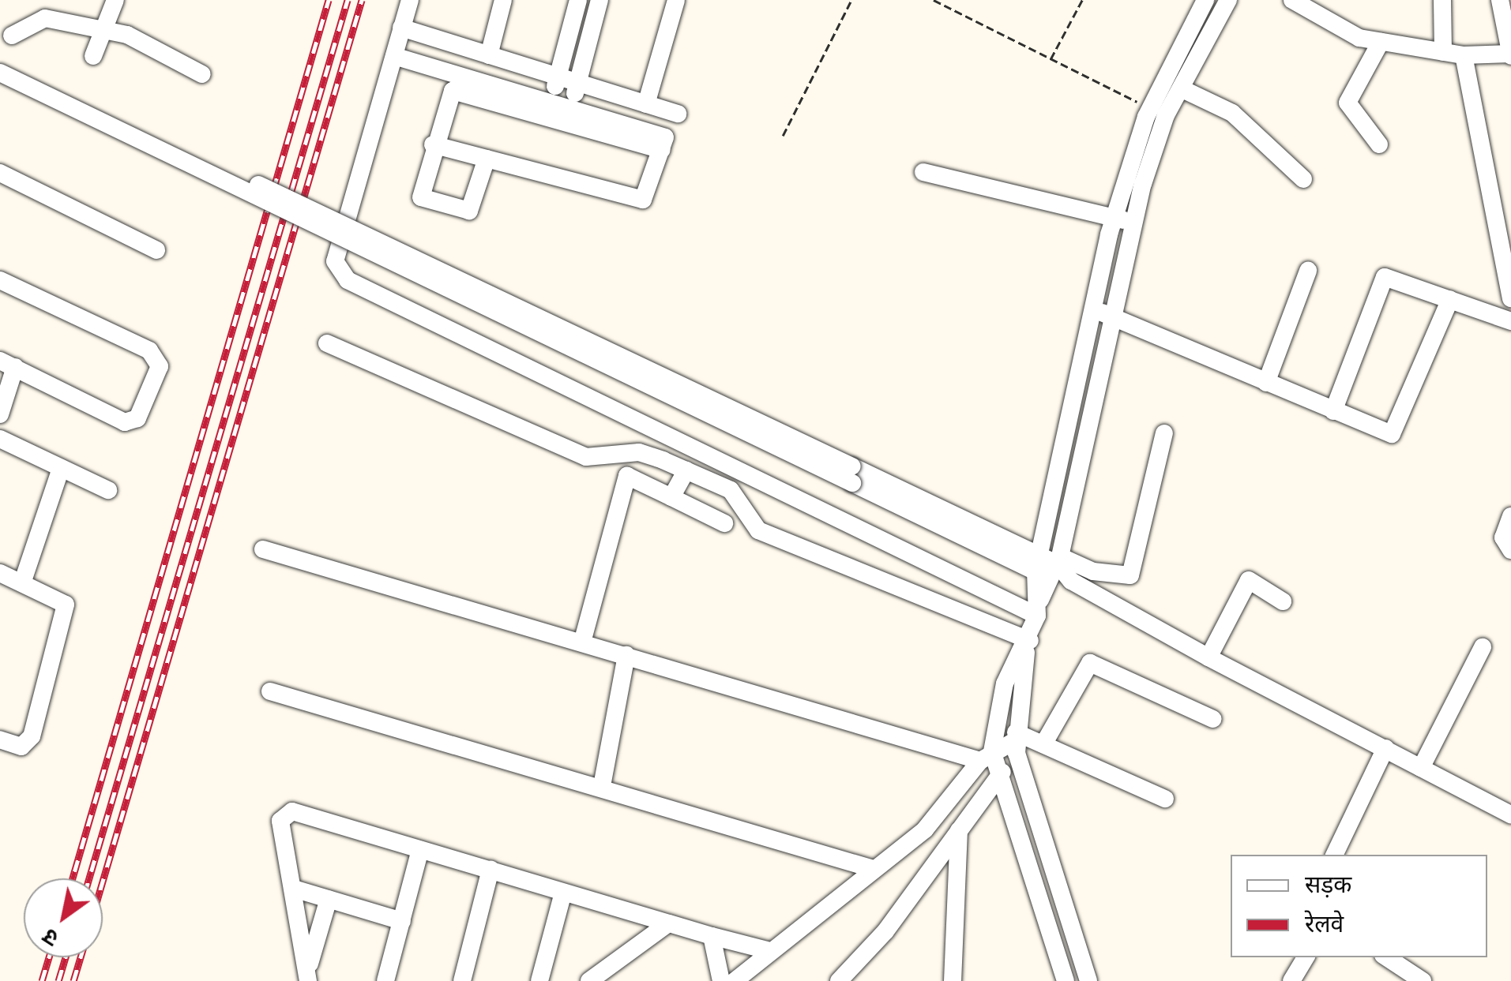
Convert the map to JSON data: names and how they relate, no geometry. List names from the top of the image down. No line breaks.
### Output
{"legend":["सड़क","रेलवे"],"north":"bottom left"}
